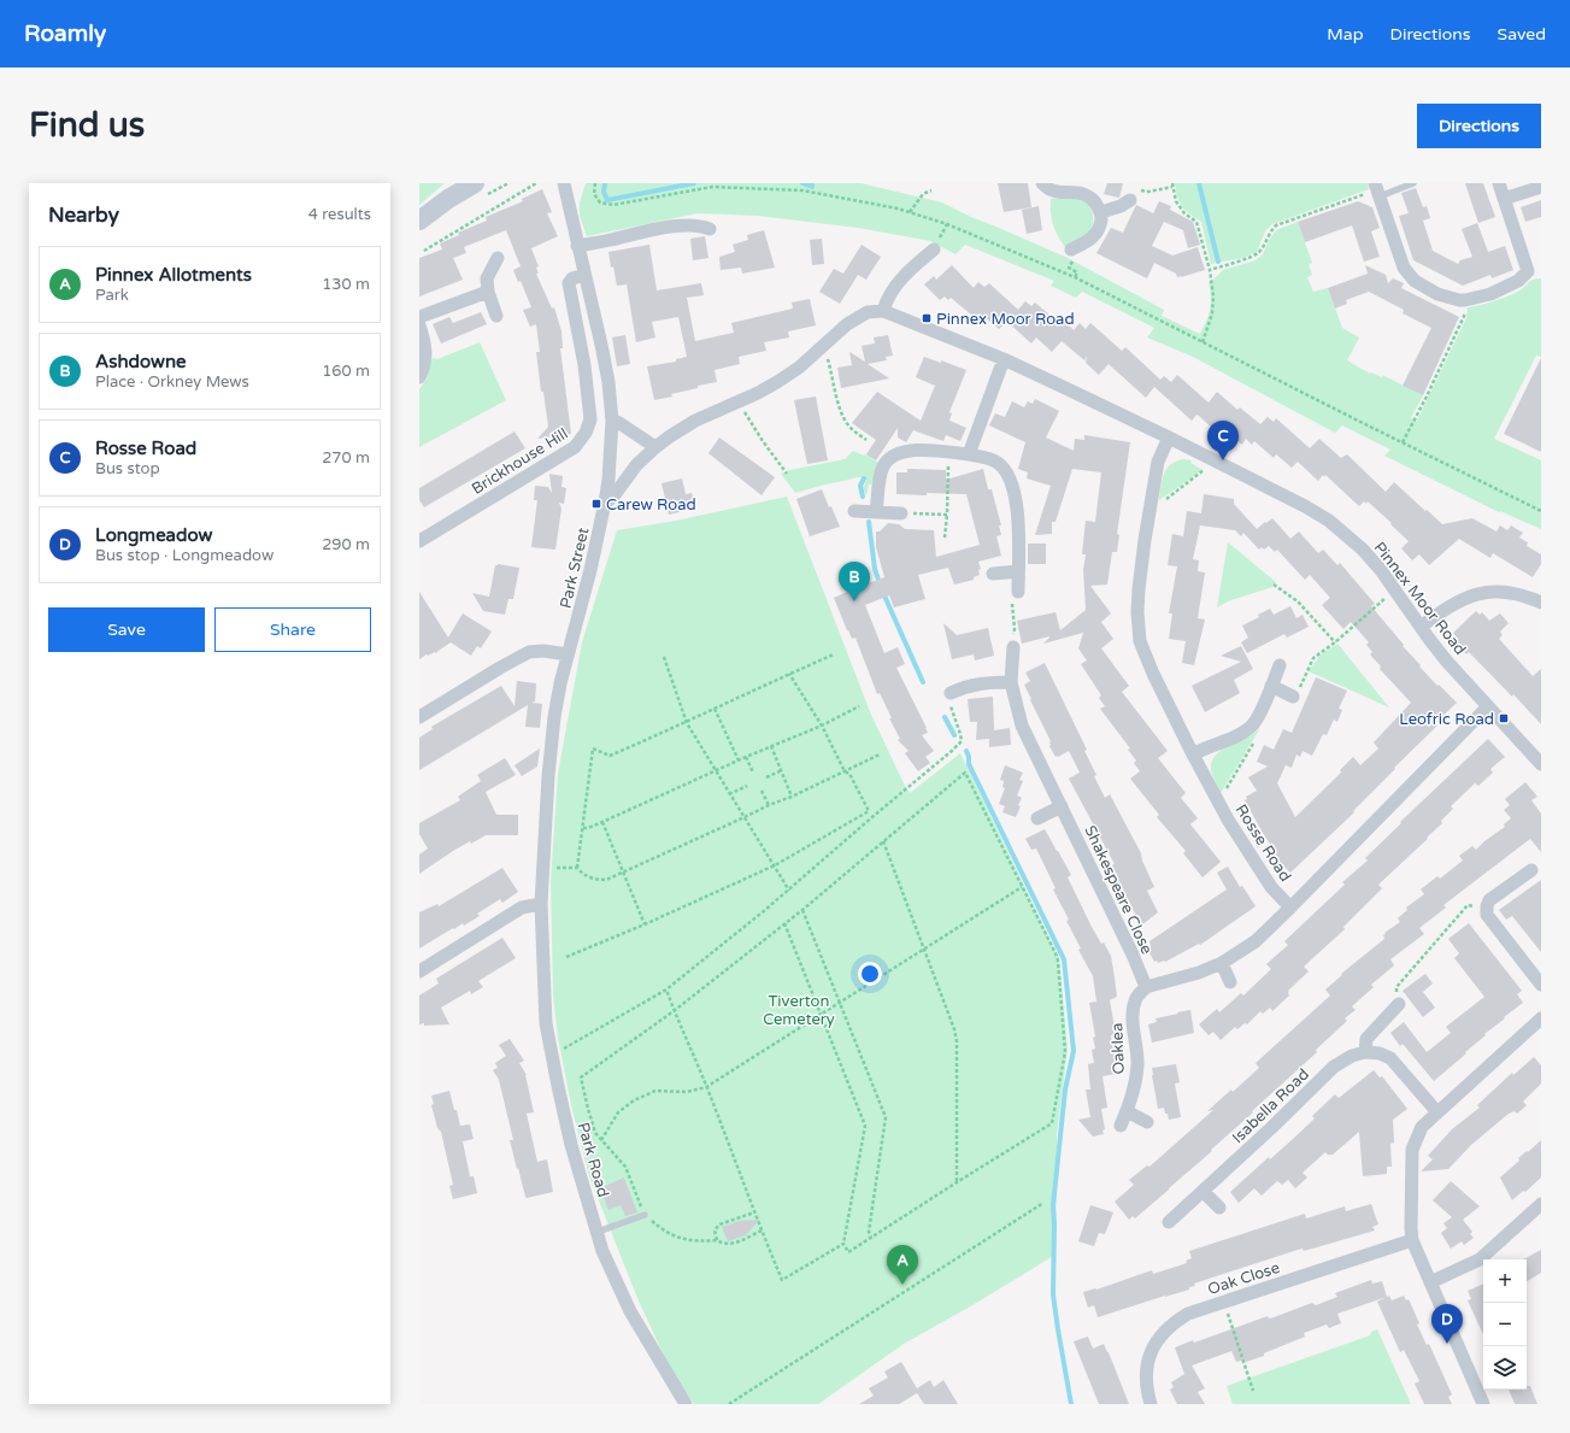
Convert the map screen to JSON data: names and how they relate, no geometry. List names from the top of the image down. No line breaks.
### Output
{"streets":{"street":["Brickhouse Hill","Park Street","Pinnex Moor Road","Rosse Road","Shakespeare Close","Oaklea","Isabella Road","Park Road","Oak Close"]},"crossings":[["Brickhouse Hill","Park Street"],["Park Street","Park Road"],["Pinnex Moor Road","Rosse Road"],["Shakespeare Close","Oaklea"]],"parks":["Tiverton Cemetery"],"places":{"transit":["Pinnex Moor Road","Carew Road","Leofric Road"]},"page":{"header":"Roamly","nav":["Map","Directions","Saved"],"buttons":["Directions",["Save","Share"]],"title":"Find us","heading":["Nearby","4 results"],"list":[{"mark":"A","name":"Pinnex Allotments","note":"Park","value":"130 m"},{"mark":"B","name":"Ashdowne","note":"Place · Orkney Mews","value":"160 m"},{"mark":"C","name":"Rosse Road","note":"Bus stop","value":"270 m"},{"mark":"D","name":"Longmeadow","note":"Bus stop · Longmeadow","value":"290 m"}],"pins":["C","B","A","D"],"map_buttons":["+","−"]}}
